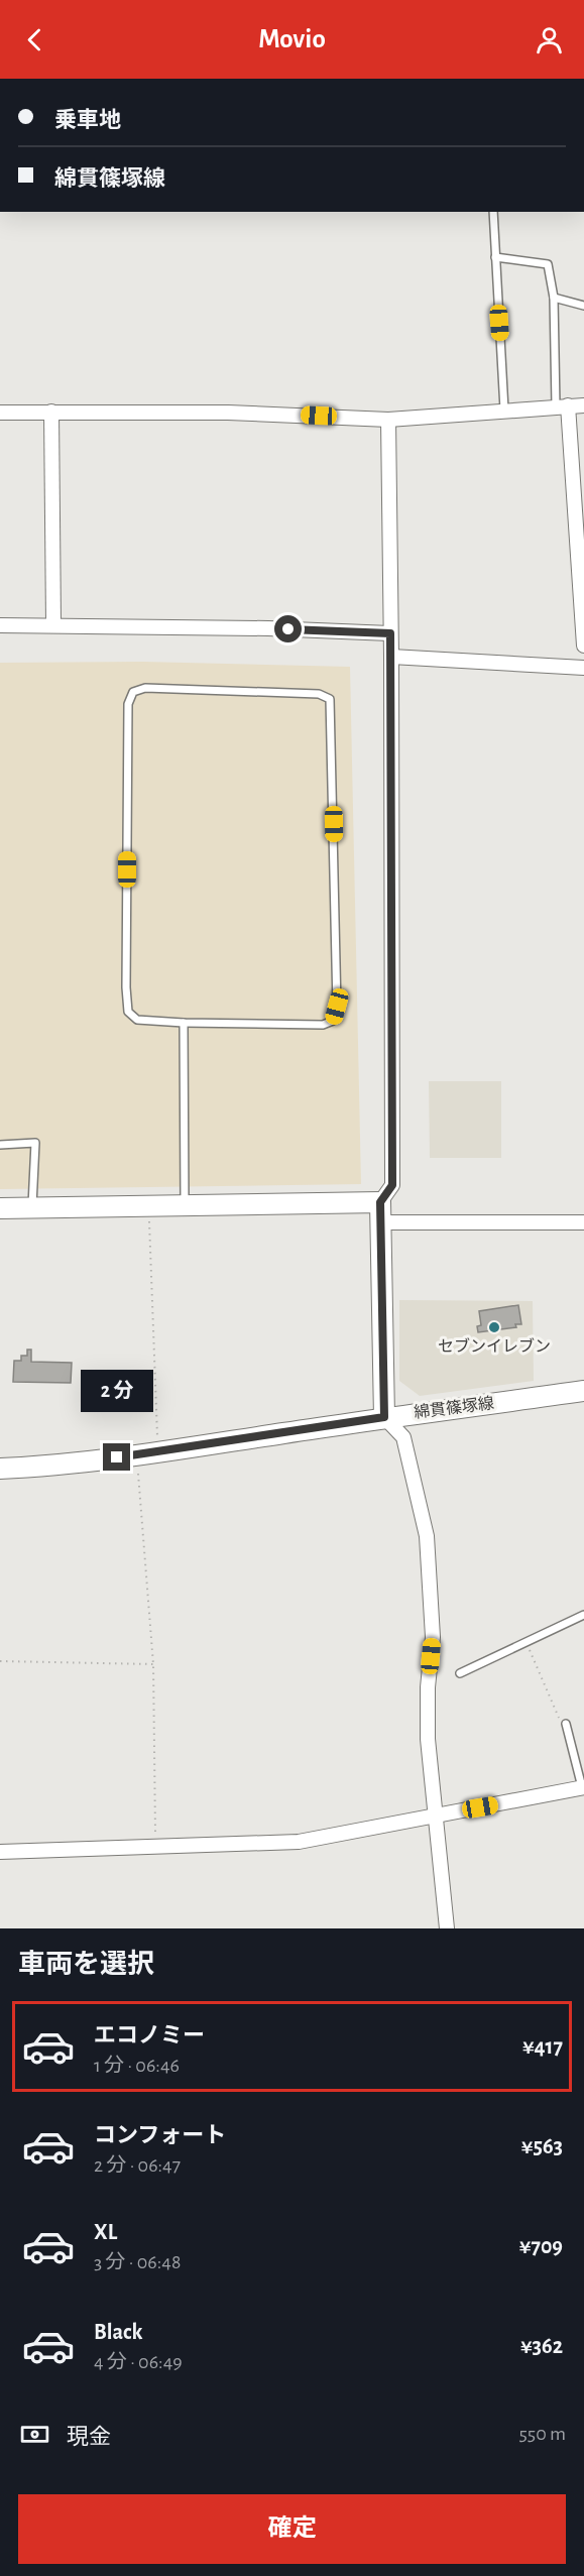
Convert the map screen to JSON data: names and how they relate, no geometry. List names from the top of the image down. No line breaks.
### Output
{"streets":{"street":["綿貫篠塚線"]},"places":["セブンイレブン"],"page":{"header":"Movio","banner":["乗車地","綿貫篠塚線"],"bubble":"2 分","heading":"車両を選択","list":[{"name":"エコノミー","note":"1 分 · 06:46","value":"¥417"},{"name":"コンフォート","note":"2 分 · 06:47","value":"¥563"},{"name":"XL","note":"3 分 · 06:48","value":"¥709"},{"name":"Black","note":"4 分 · 06:49","value":"¥362"}],"pay":["現金","550 m"],"buttons":"確定"}}
